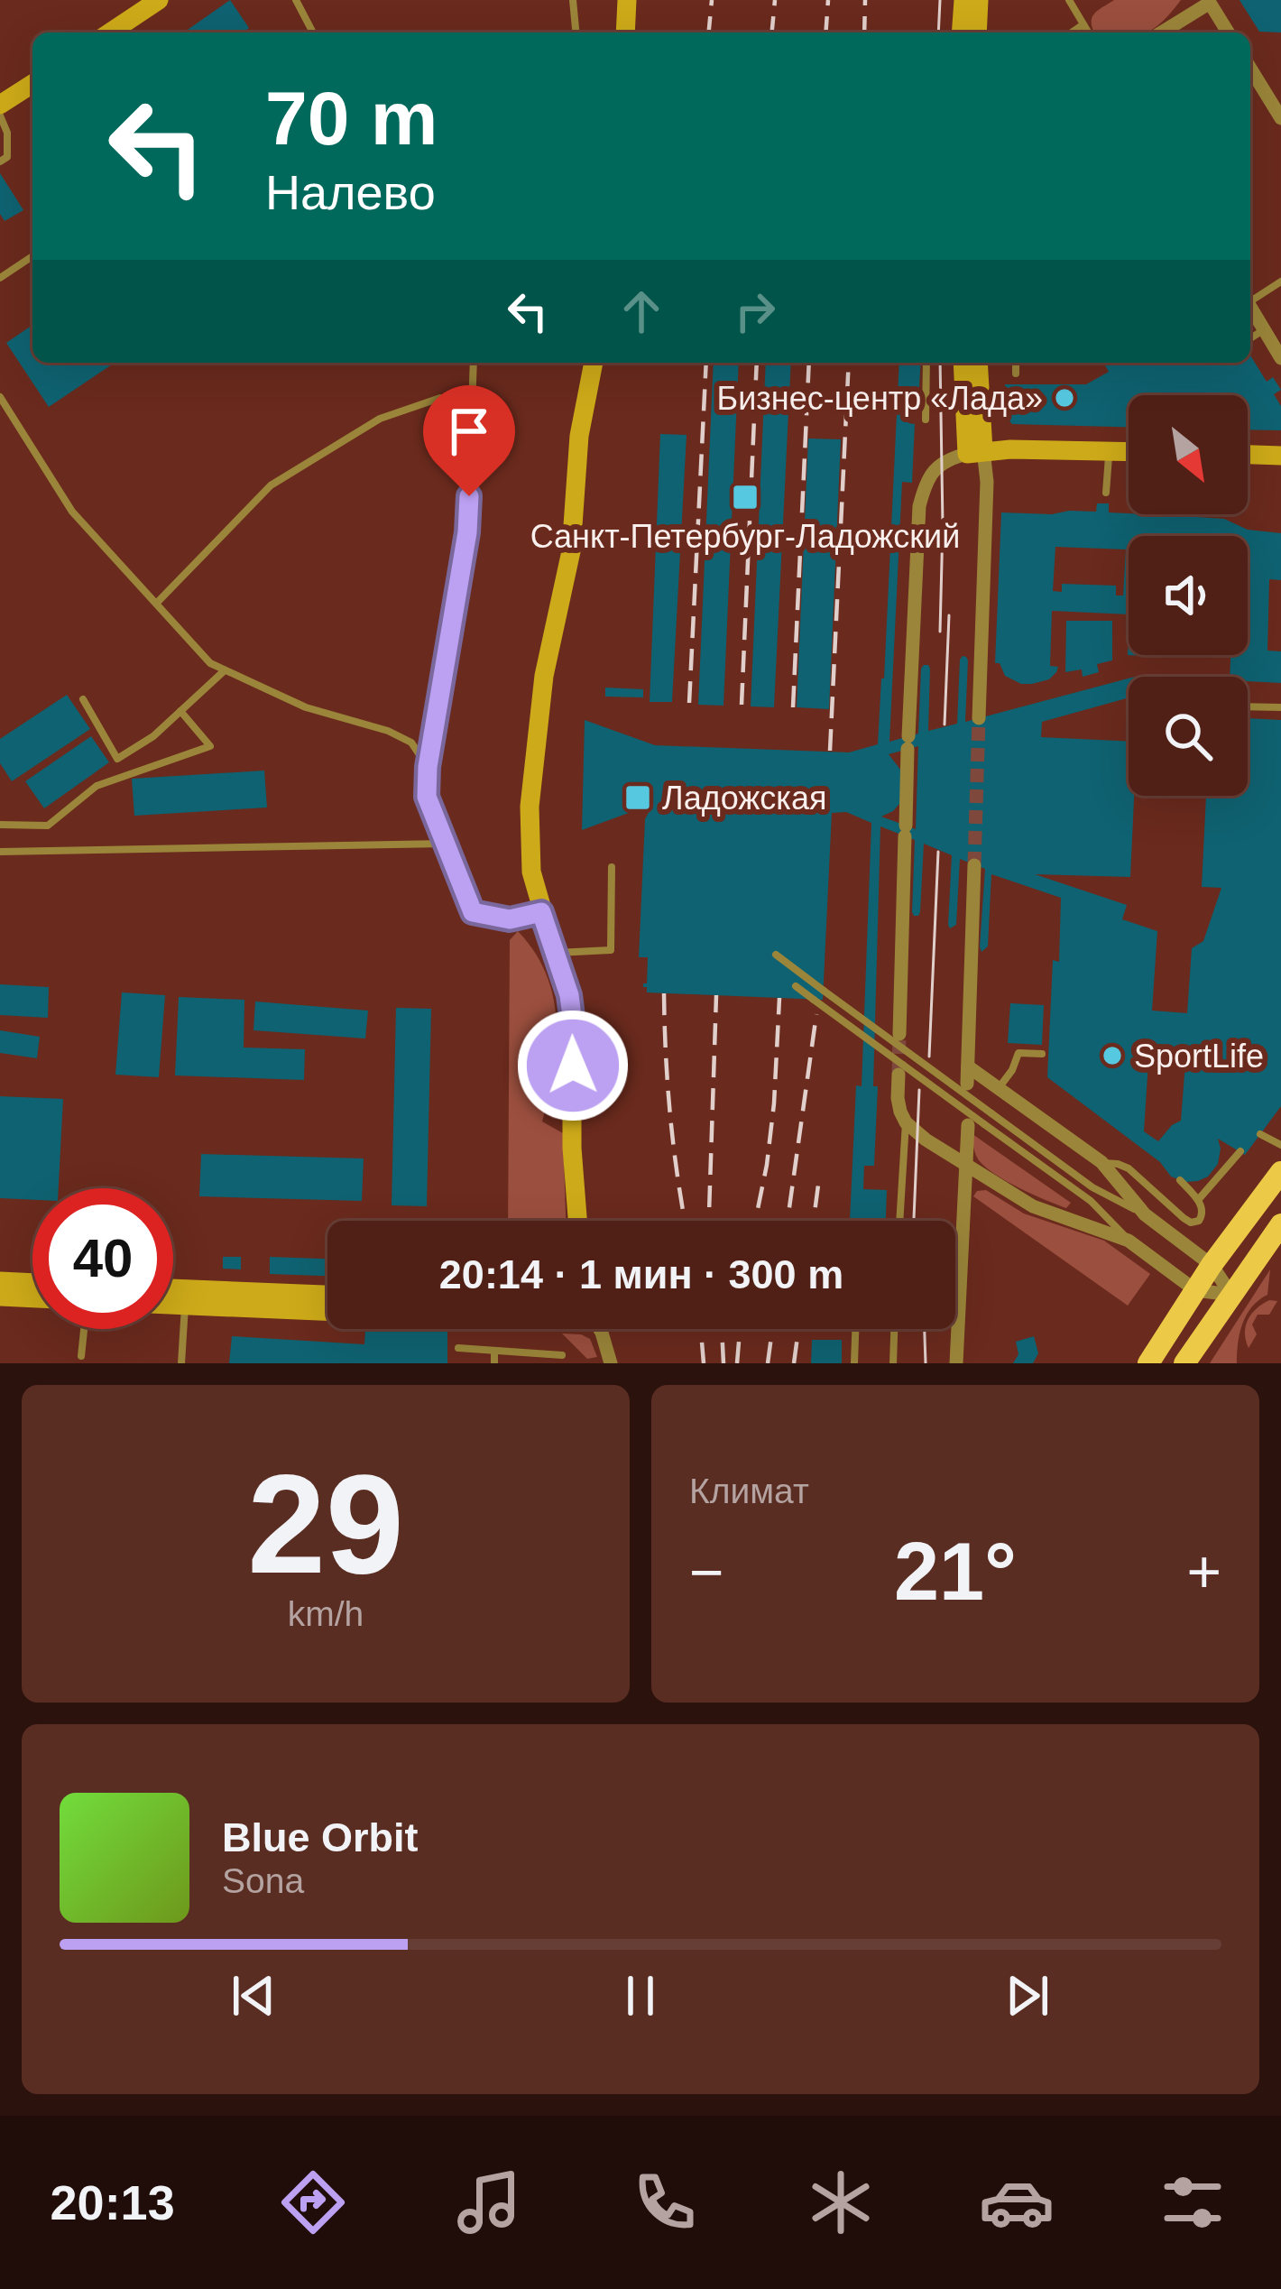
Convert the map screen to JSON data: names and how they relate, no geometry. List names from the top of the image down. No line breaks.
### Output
{"places":{"other":["Бизнес-центр «Лада»","SportLife"],"transit":["Санкт-Петербург-Ладожский","Ладожская"]},"north":"bottom right","page":{"turn":["70 m","Налево"],"limit":"40","trip":"20:14 · 1 мин · 300 m","tile":[["29","km/h"],"Климат"],"heat":["−","21°","+"],"song":["Blue Orbit","Sona"],"tabs":"20:13"}}
